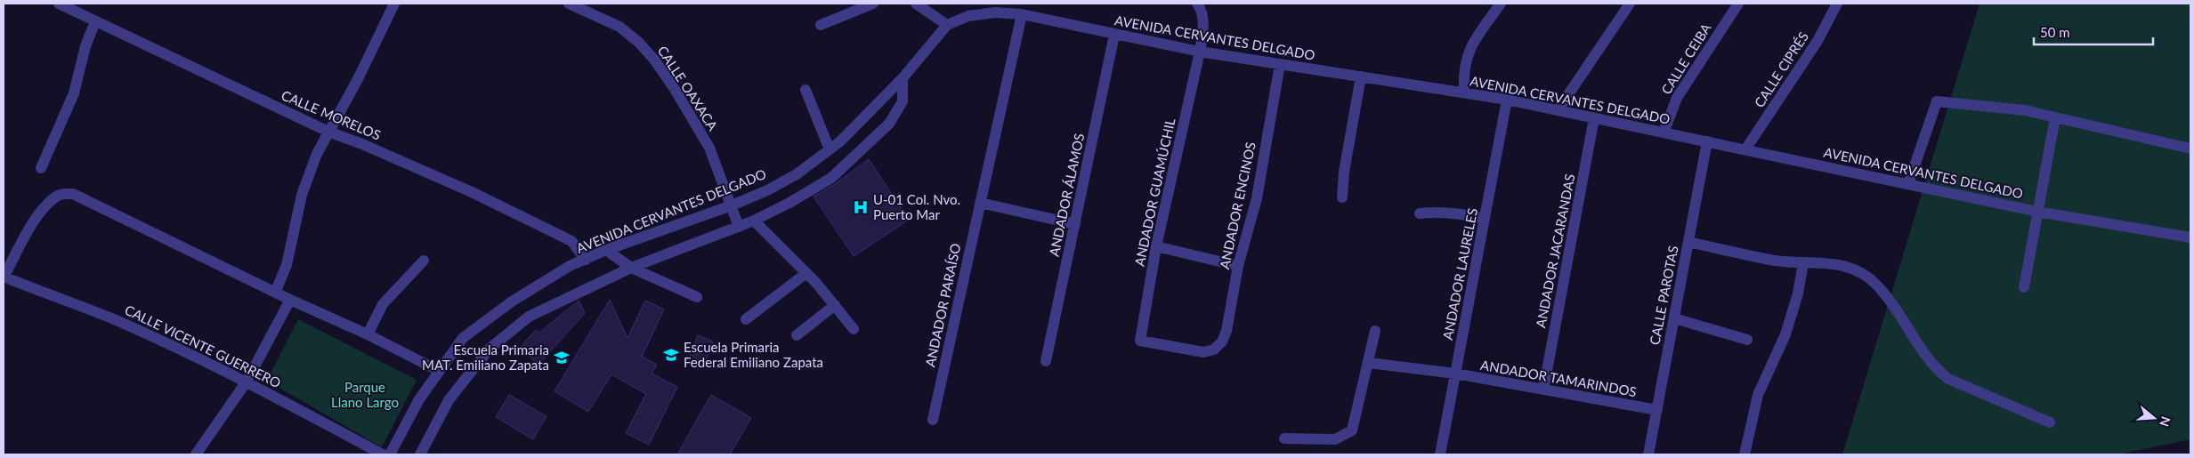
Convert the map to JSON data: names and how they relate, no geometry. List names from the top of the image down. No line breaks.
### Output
{"streets":{"street":["AVENIDA CERVANTES DELGADO","CALLE CEIBA","CALLE CIPRÉS","CALLE OAXACA","CALLE MORELOS","ANDADOR GUAMÚCHIL","ANDADOR ÁLAMOS","ANDADOR ENCINOS","ANDADOR JACARANDAS","ANDADOR LAURELES","CALLE PAROTAS","ANDADOR PARAÍSO","CALLE VICENTE GUERRERO","ANDADOR TAMARINDOS"]},"crossings":[["AVENIDA CERVANTES DELGADO","CALLE CEIBA"],["AVENIDA CERVANTES DELGADO","CALLE CIPRÉS"],["AVENIDA CERVANTES DELGADO","CALLE OAXACA"],["AVENIDA CERVANTES DELGADO","CALLE MORELOS"],["AVENIDA CERVANTES DELGADO","ANDADOR GUAMÚCHIL"],["AVENIDA CERVANTES DELGADO","ANDADOR ÁLAMOS"],["AVENIDA CERVANTES DELGADO","ANDADOR ENCINOS"],["AVENIDA CERVANTES DELGADO","ANDADOR JACARANDAS"],["AVENIDA CERVANTES DELGADO","ANDADOR LAURELES"],["AVENIDA CERVANTES DELGADO","CALLE PAROTAS"],["AVENIDA CERVANTES DELGADO","ANDADOR PARAÍSO"],["ANDADOR GUAMÚCHIL","ANDADOR ENCINOS"],["ANDADOR JACARANDAS","ANDADOR TAMARINDOS"],["ANDADOR LAURELES","ANDADOR TAMARINDOS"],["CALLE PAROTAS","ANDADOR TAMARINDOS"]],"parks":["Parque Llano Largo"],"places":{"hospital":["U-01 Col. Nvo. Puerto Mar"],"school or university":["Escuela Primaria Federal Emiliano Zapata","Escuela Primaria MAT. Emiliano Zapata"]},"scale_bar":"50 m","north":"right"}
